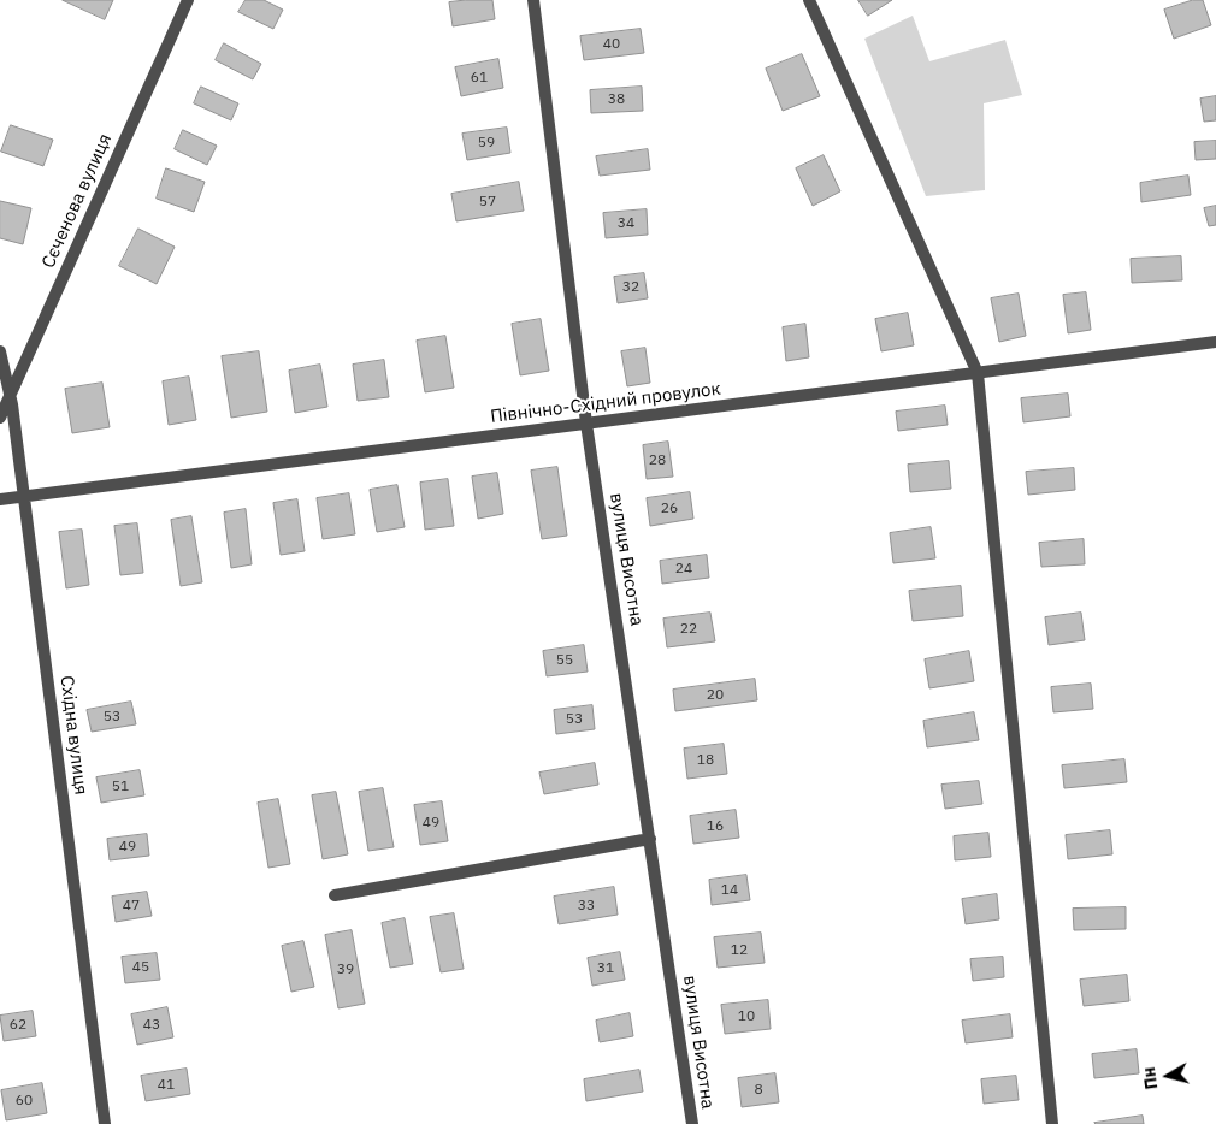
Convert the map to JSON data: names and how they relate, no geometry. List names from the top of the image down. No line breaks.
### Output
{"streets":{"street":["Сєченова вулиця","Північно-Східний провулок","вулиця Висотна","Східна вулиця"]},"crossings":[["Сєченова вулиця","Східна вулиця"],["Північно-Східний провулок","вулиця Висотна"],["Північно-Східний провулок","Східна вулиця"]],"house_numbers":["40","61","38","59","57","34","32","28","26","24","22","55","20","53","53","18","51","49","16","49","14","47","33","12","45","31","39","10","62","43","41","8","60"],"north":"left"}
